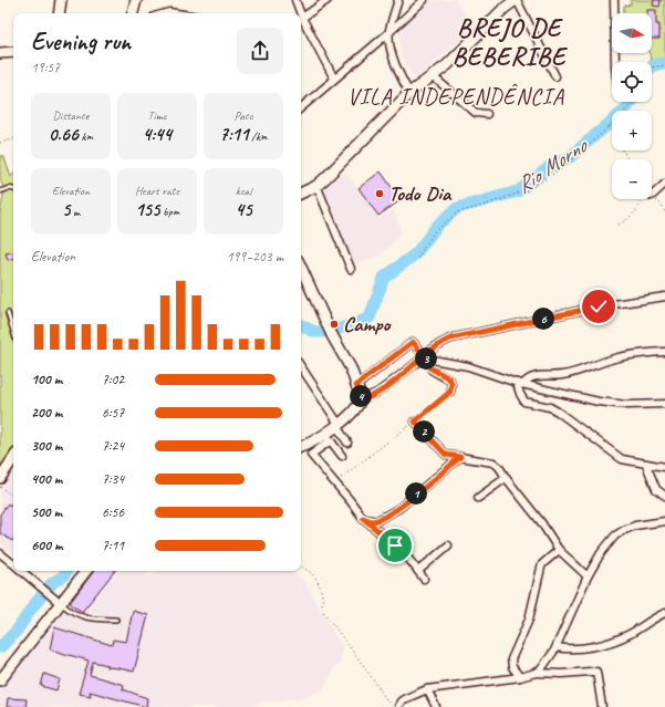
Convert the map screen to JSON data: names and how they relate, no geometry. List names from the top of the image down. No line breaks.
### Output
{"districts":["BREJO DE BEBERIBE","VILA INDEPENDÊNCIA"],"water":["Rio Morno"],"places":["Todo Dia","Campo"],"north":"right","page":{"map_buttons":["+","−"],"heading":["Evening run","19:57"],"stats":[["Distance","0.66 km"],["Time","4:44"],["Pace","7:11 /km"],["Elevation","5 m"],["Heart rate","155 bpm"],["kcal","45"]],"chart":["Elevation","199–203 m"],"pins":["6","3","4","2","1"],"list":[{"name":"100 m","note":"7:02"},{"name":"200 m","note":"6:57"},{"name":"300 m","note":"7:24"},{"name":"400 m","note":"7:34"},{"name":"500 m","note":"6:56"},{"name":"600 m","note":"7:11"}]}}
